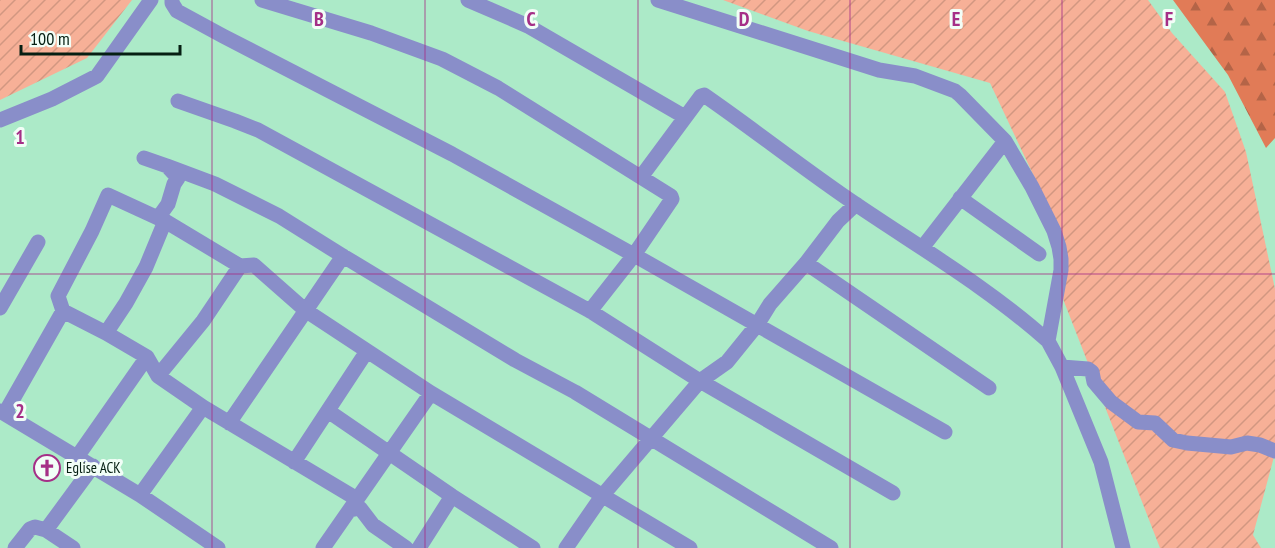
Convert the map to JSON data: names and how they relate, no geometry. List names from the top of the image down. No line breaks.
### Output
{"places":{"church":["Eglise ACK"]},"scale_bar":"100 m","grid":{"columns":["B","C","D","E","F"],"rows":["1","2"]}}
